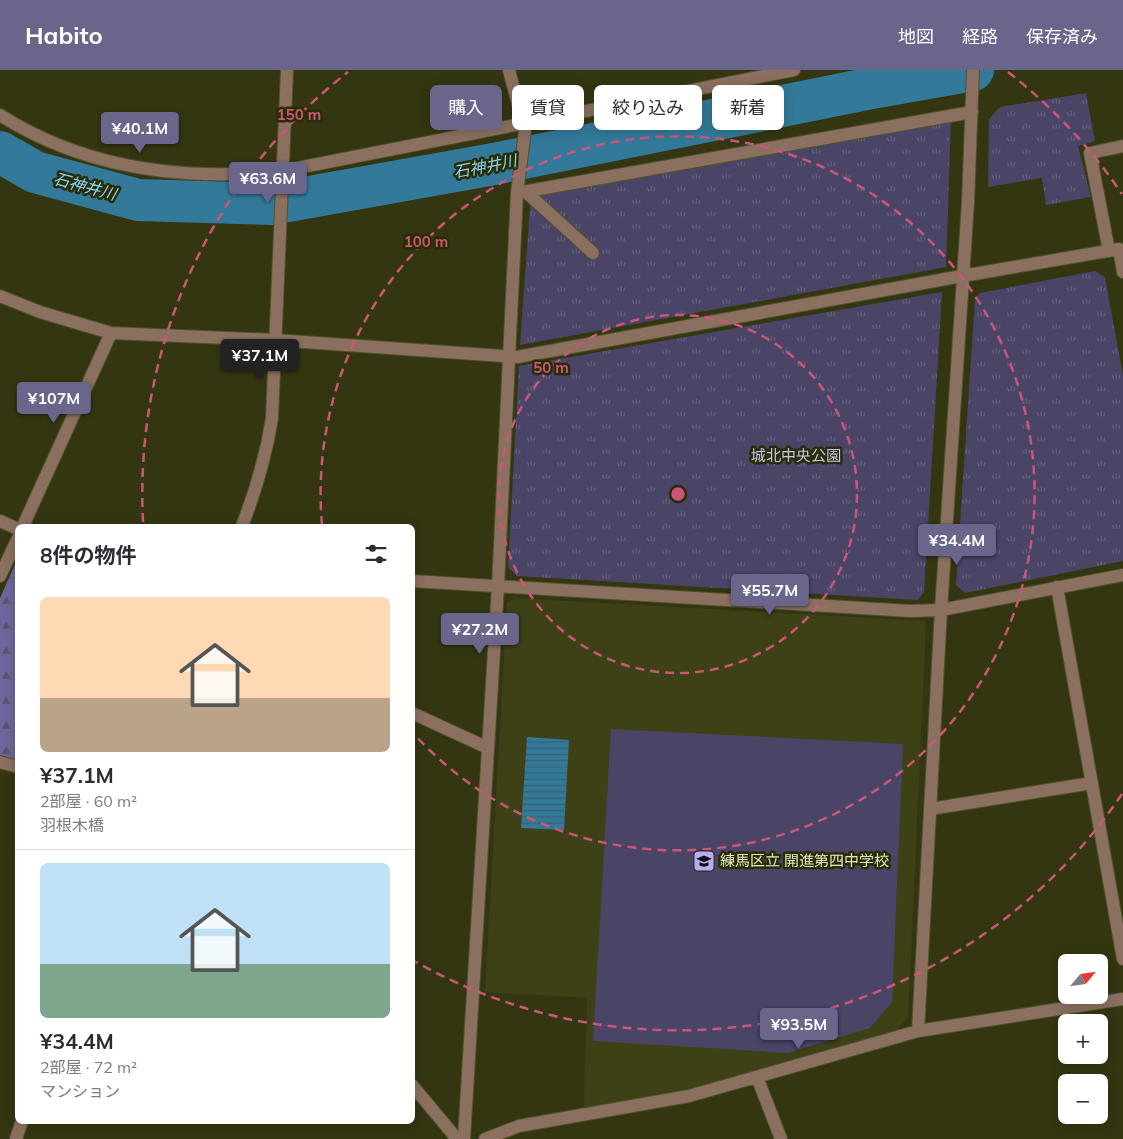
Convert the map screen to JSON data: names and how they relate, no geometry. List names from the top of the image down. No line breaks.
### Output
{"water":["石神井川"],"parks":["城北中央公園"],"places":{"school or university":["練馬区立 開進第四中学校"]},"north":"top right","page":{"header":"Habito","nav":["地図","経路","保存済み"],"chip":["購入","賃貸","絞り込み","新着"],"price":["¥40.1M","¥63.6M","¥37.1M","¥107M","¥34.4M","¥55.7M","¥27.2M","¥93.5M"],"heading":"8件の物件","list":[{"name":"¥37.1M","note":"2部屋 · 60 m² · 羽根木橋"},{"name":"¥34.4M","note":"2部屋 · 72 m² · マンション"}],"map_buttons":["+","−"]},"rings":["150 m","100 m","50 m"]}
